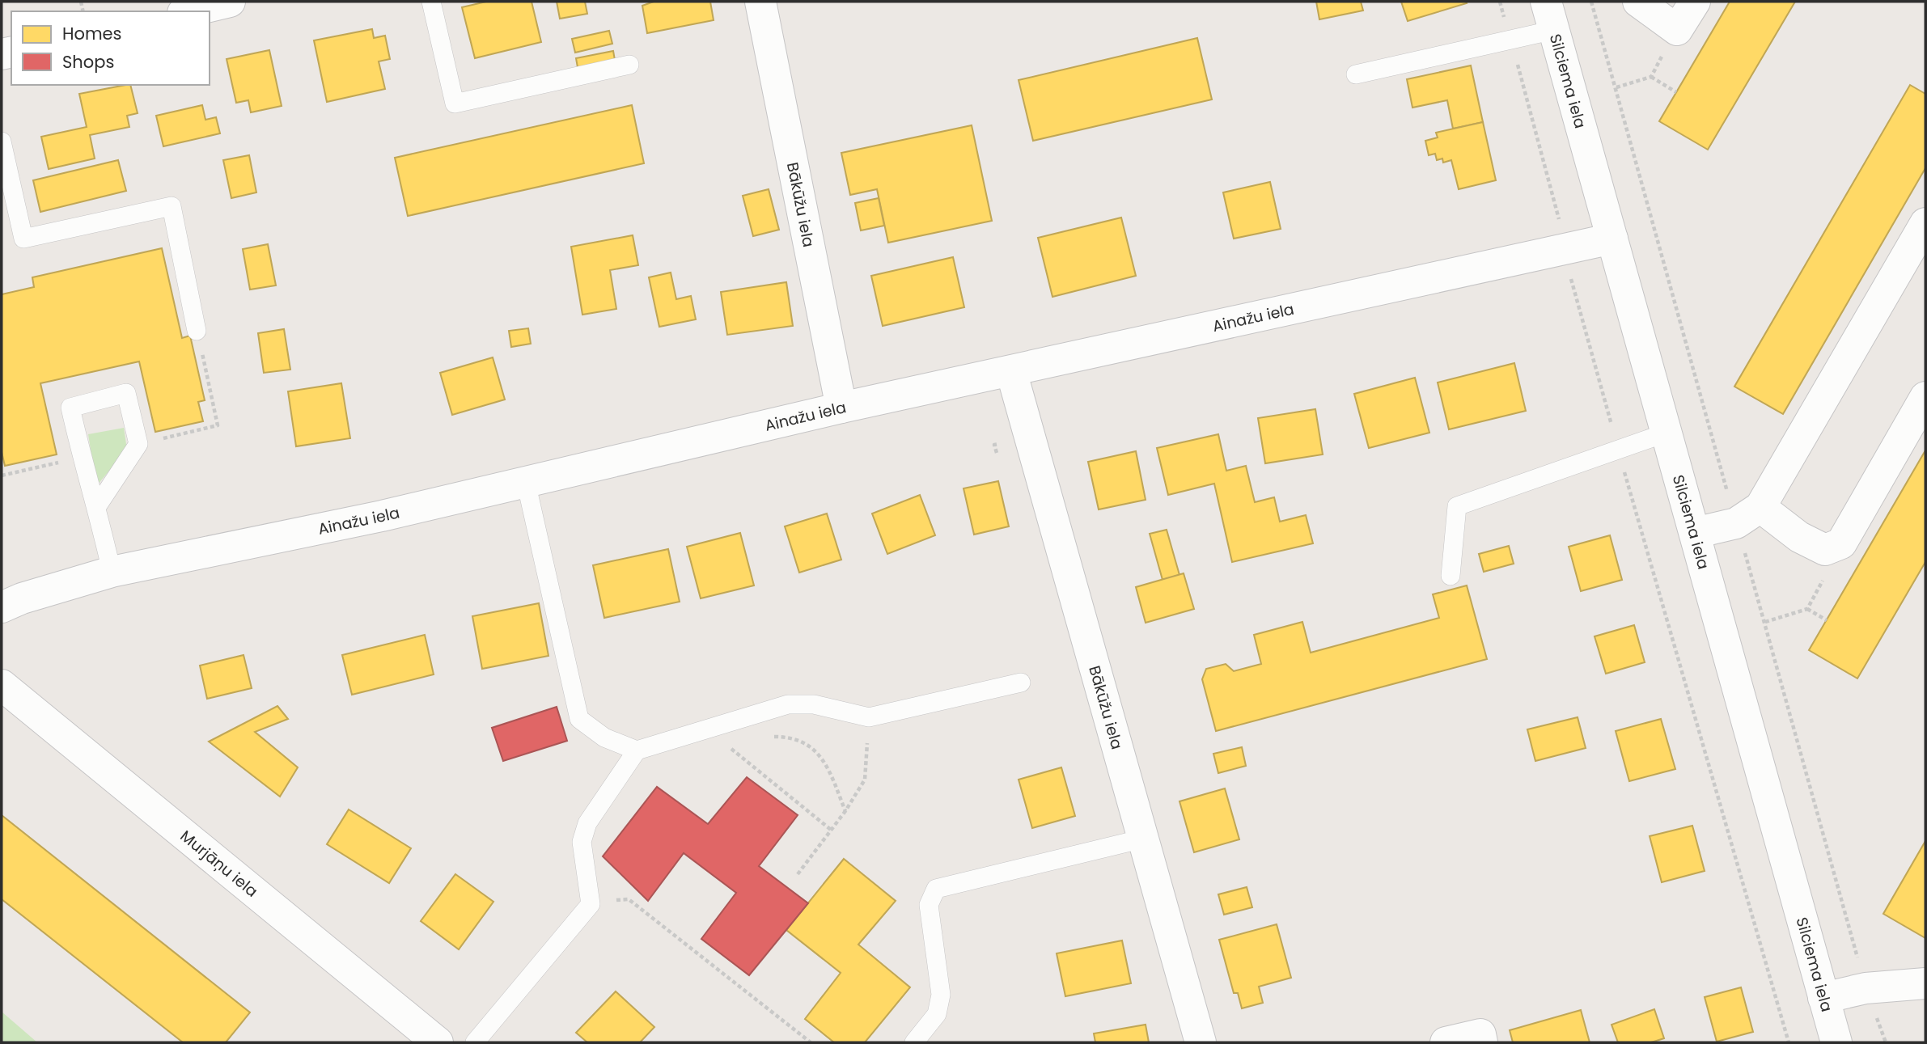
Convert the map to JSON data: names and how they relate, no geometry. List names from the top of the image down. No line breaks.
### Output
{"streets":{"street":["Silciema iela","Bākūžu iela","Ainažu iela","Murjāņu iela"]},"crossings":[["Silciema iela","Ainažu iela"],["Bākūžu iela","Ainažu iela"]],"legend":["Homes","Shops"]}
